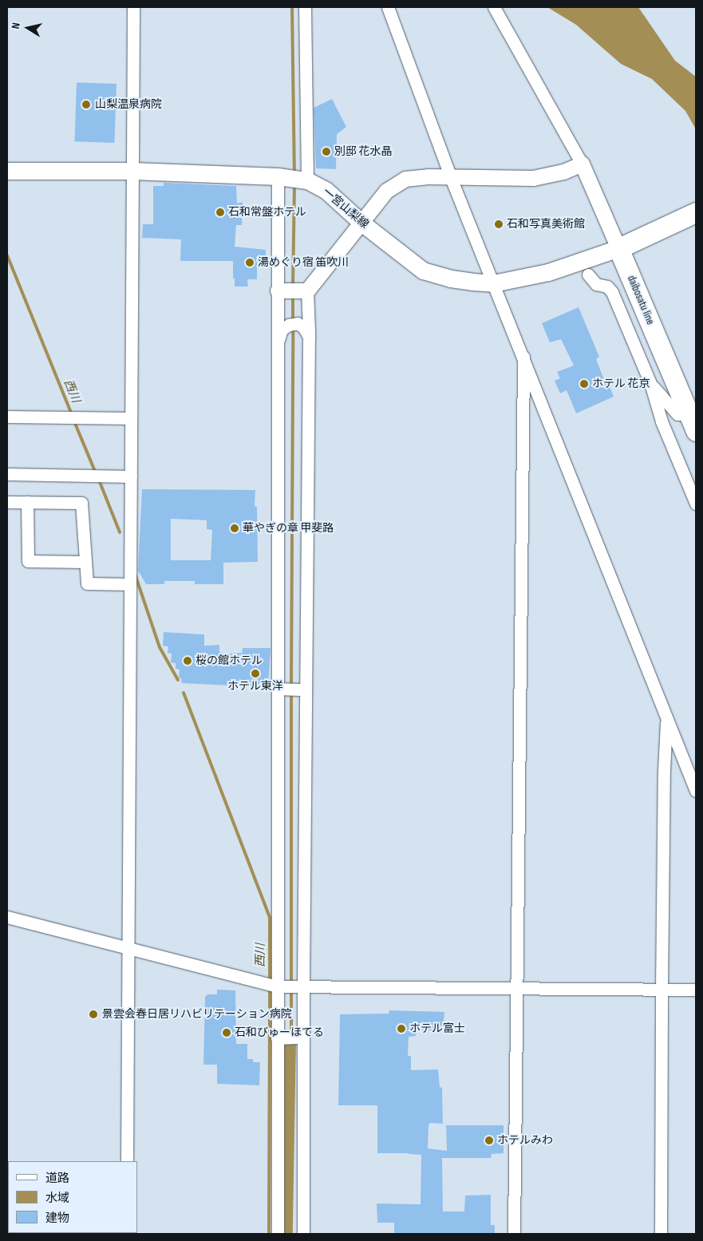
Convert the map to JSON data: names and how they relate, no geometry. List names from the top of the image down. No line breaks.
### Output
{"streets":{"highway":["daibosatu line"],"main road":["一宮山梨線"]},"crossings":[["一宮山梨線","daibosatu line"]],"water":["西川"],"places":["山梨温泉病院","別邸 花水晶","石和常盤ホテル","石和写真美術館","湯めぐり宿 笛吹川","ホテル 花京","華やぎの章 甲斐路","桜の館ホテル","ホテル東洋","景雲会春日居リハビリテーション病院","ホテル富士","石和びゅーほてる","ホテルみわ"],"legend":["道路","水域","建物"],"north":"left"}
